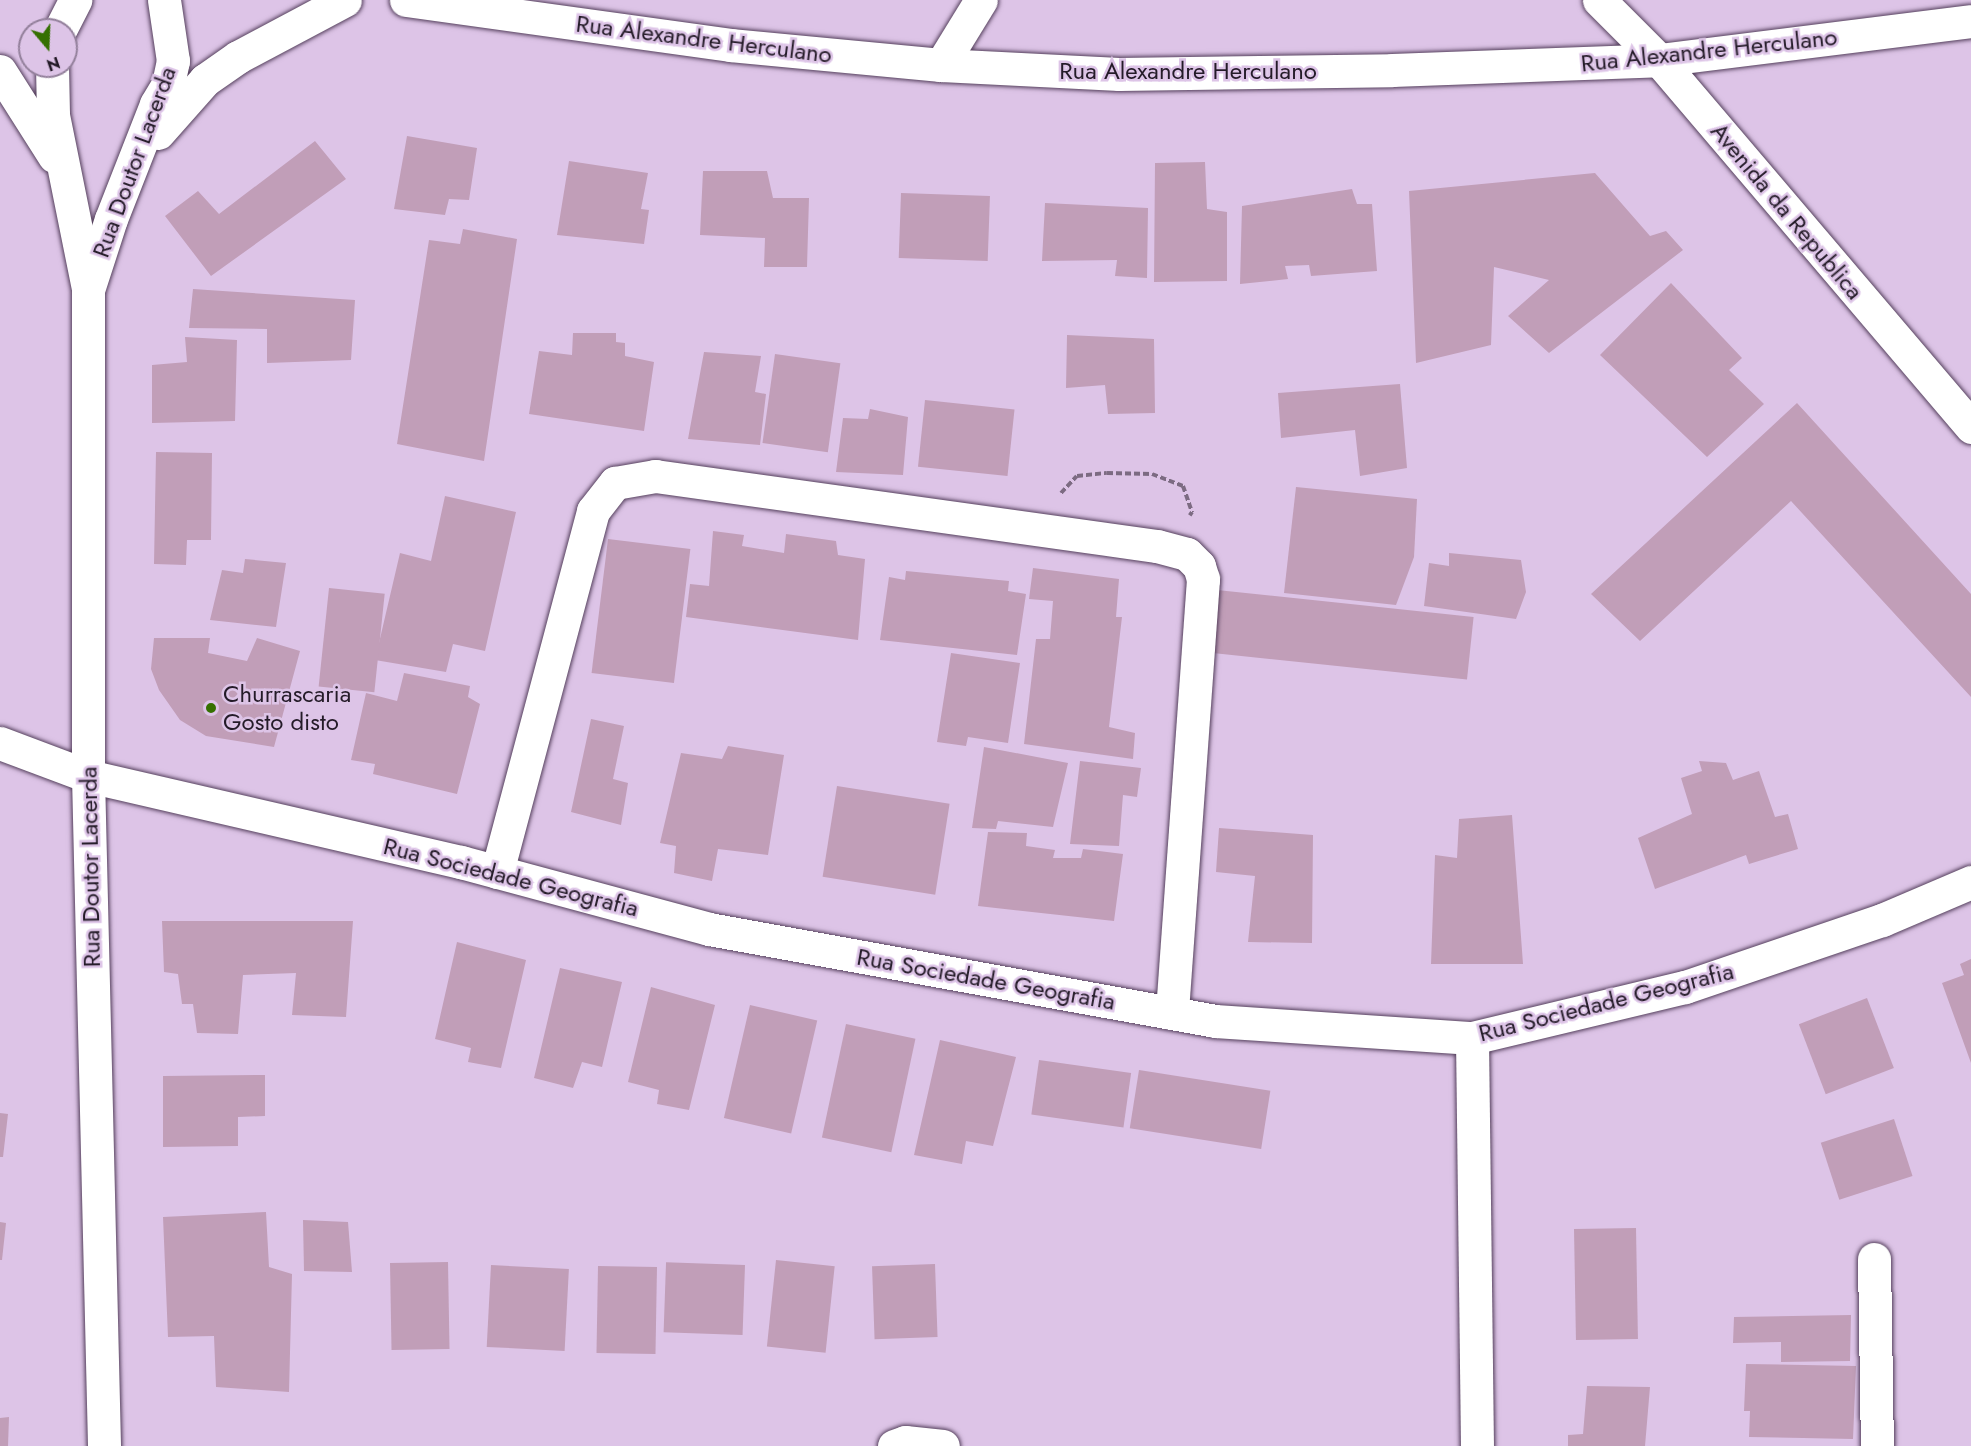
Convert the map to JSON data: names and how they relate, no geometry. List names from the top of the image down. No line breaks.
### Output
{"streets":{"main road":["Rua Alexandre Herculano","Rua Doutor Lacerda","Avenida da Republica","Rua Sociedade Geografia"]},"crossings":[["Rua Alexandre Herculano","Avenida da Republica"],["Rua Doutor Lacerda","Rua Sociedade Geografia"]],"places":["Churrascaria Gosto disto"],"north":"bottom"}
